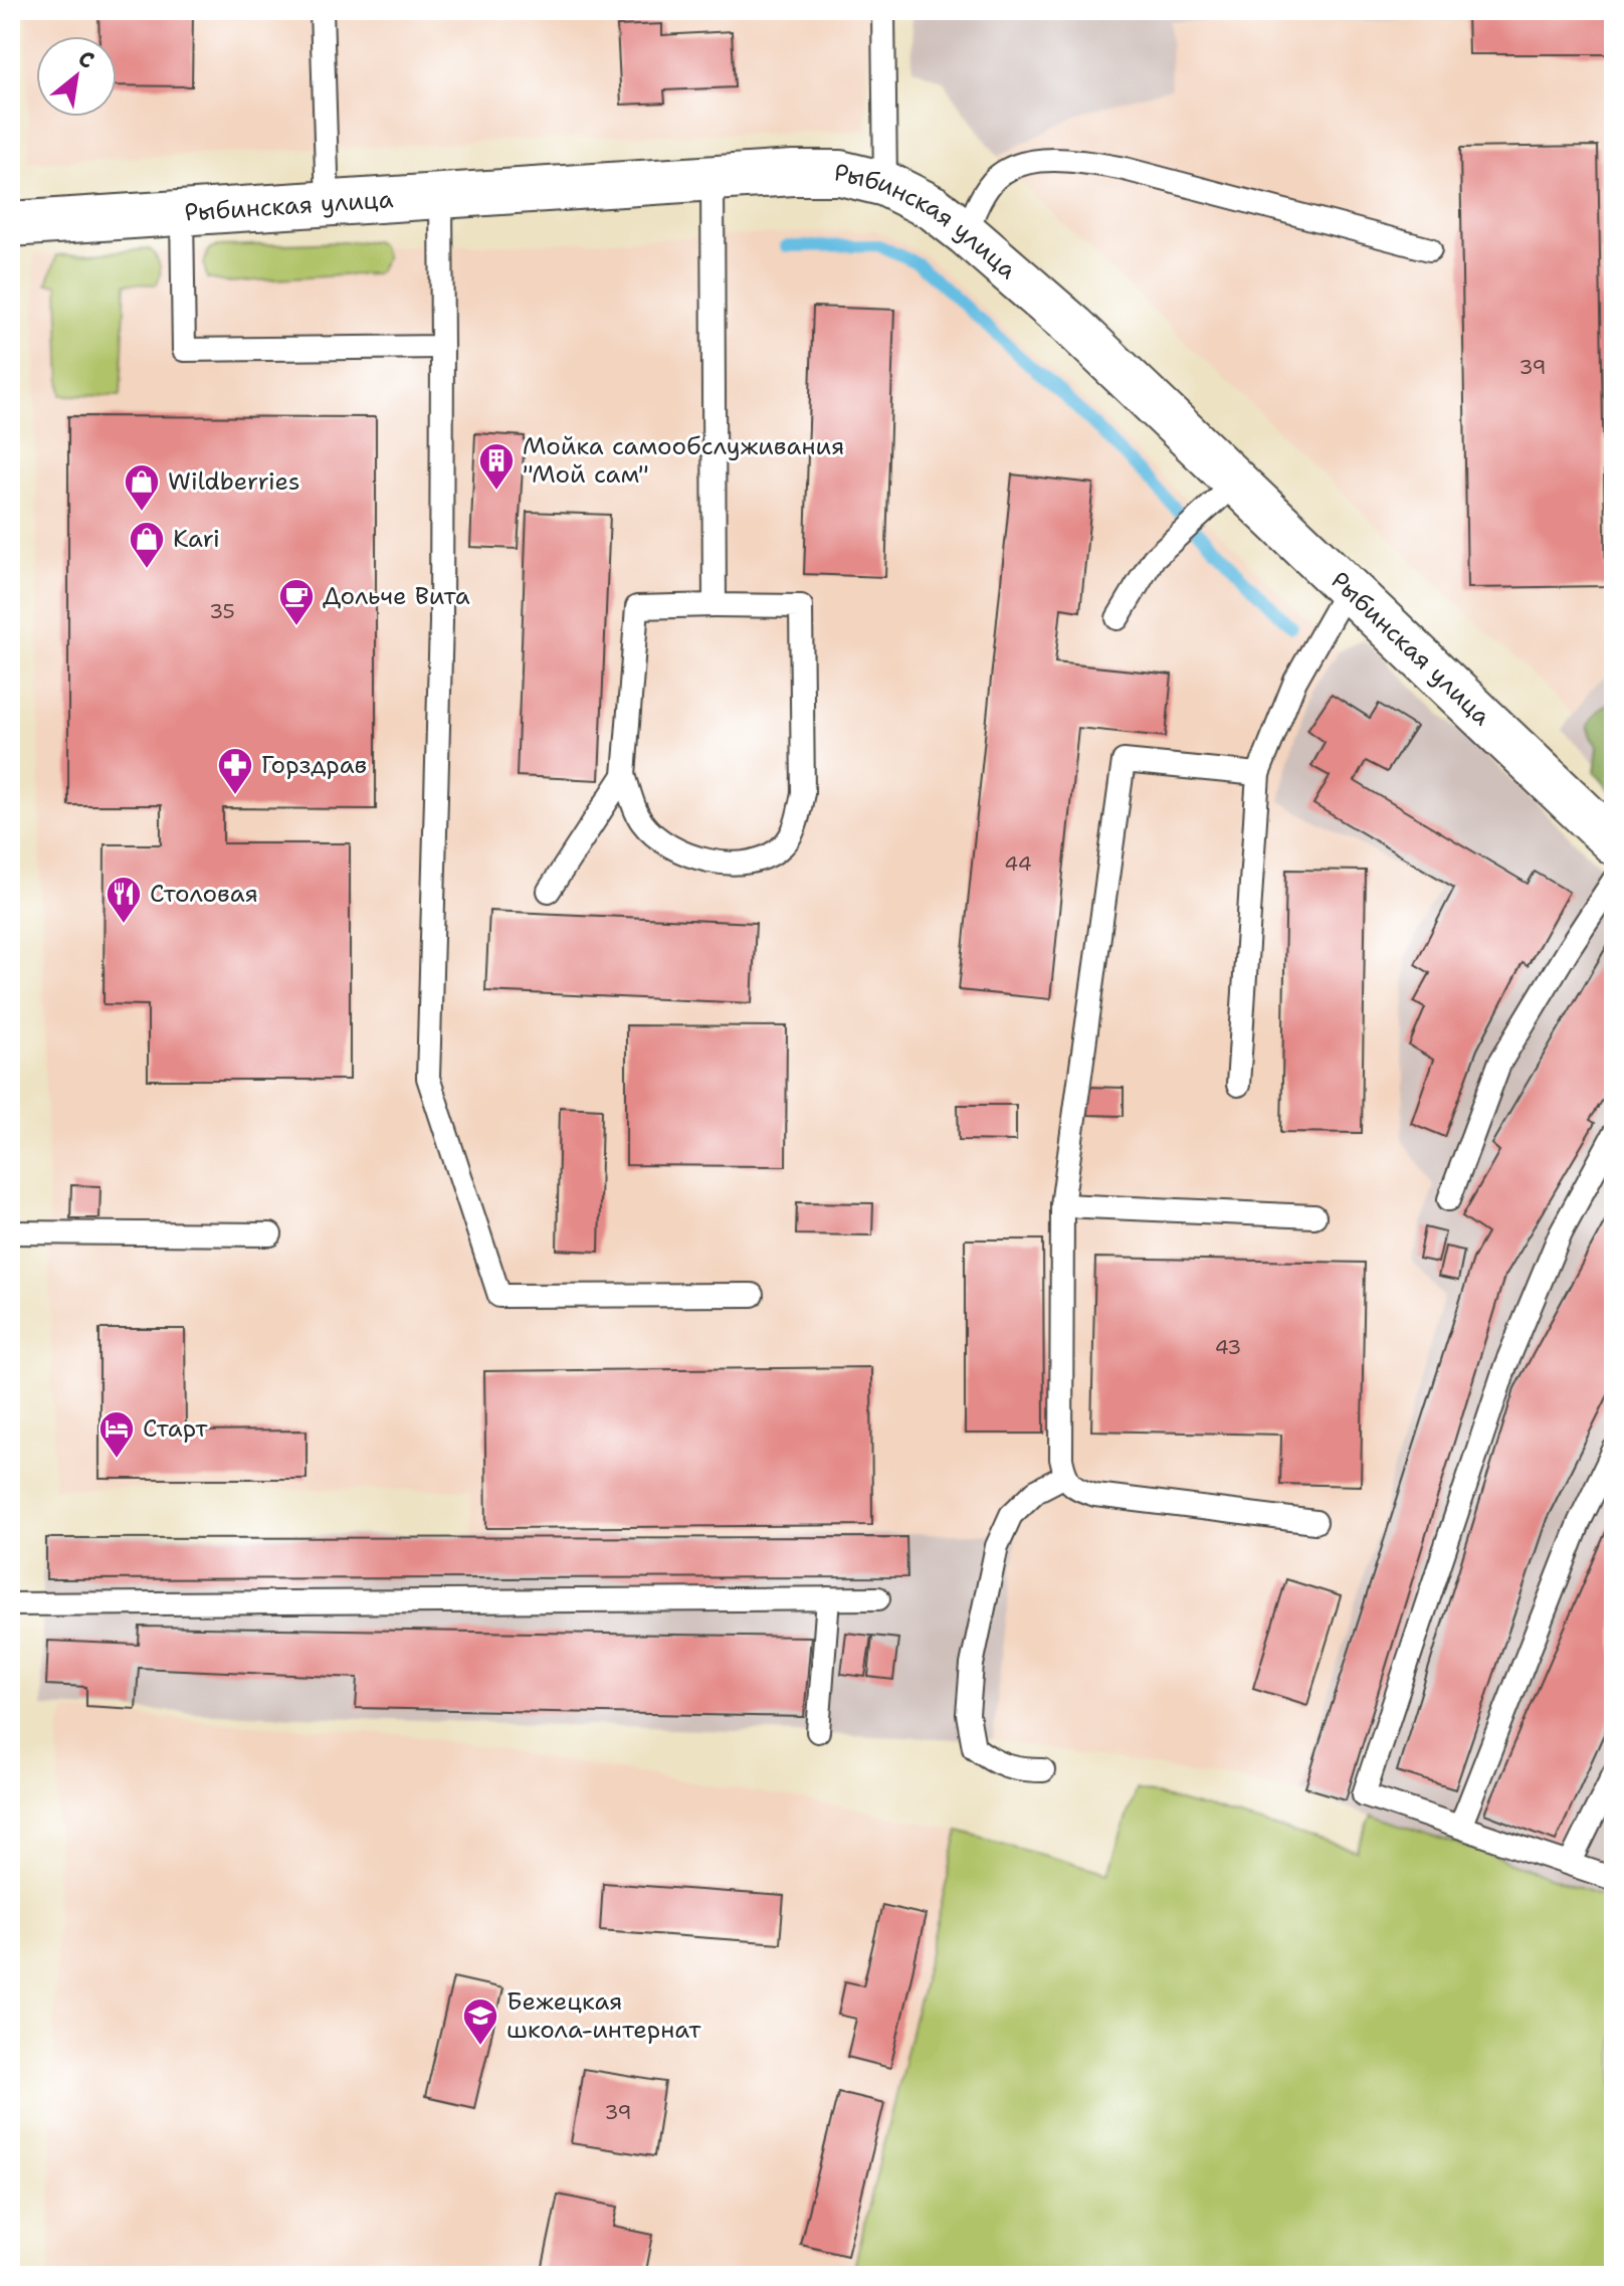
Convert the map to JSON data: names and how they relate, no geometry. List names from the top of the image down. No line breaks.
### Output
{"streets":{"main road":["Рыбинская улица"]},"places":{"building":["Мойка самообслуживания \"Мой сам\""],"shop":["Wildberries","Kari"],"cafe":["Дольче Вита"],"pharmacy":["Горздрав"],"restaurant":["Столовая"],"hotel":["Старт"],"school or university":["Бежецкая школа-интернат"]},"house_numbers":["39","35","44","43","39"],"north":"top right"}
